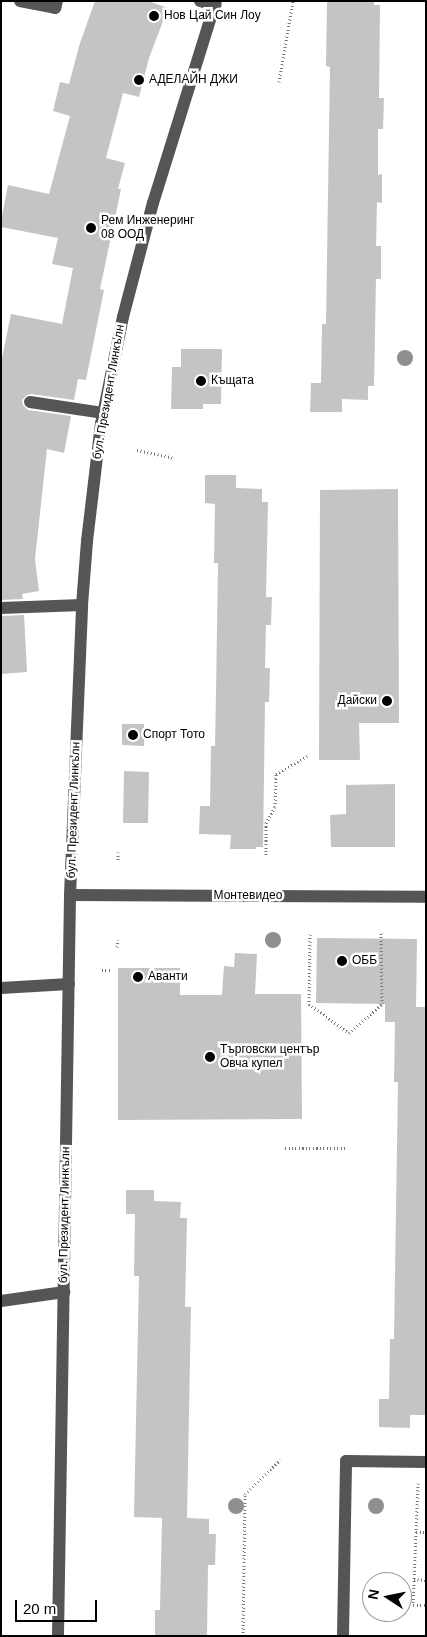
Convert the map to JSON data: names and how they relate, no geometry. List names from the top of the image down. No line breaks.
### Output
{"streets":{"street":["бул. Президент Линкълн","Монтевидео"]},"crossings":[["бул. Президент Линкълн","Монтевидео"]],"places":["Нов Цай Син Лоу","АДЕЛАЙН ДЖИ","Рем Инженеринг 08 ООД","Къщата","Дайски","Спорт Тото","ОББ","Аванти","Търговски център Овча купел"],"scale_bar":"20 m","north":"left"}
